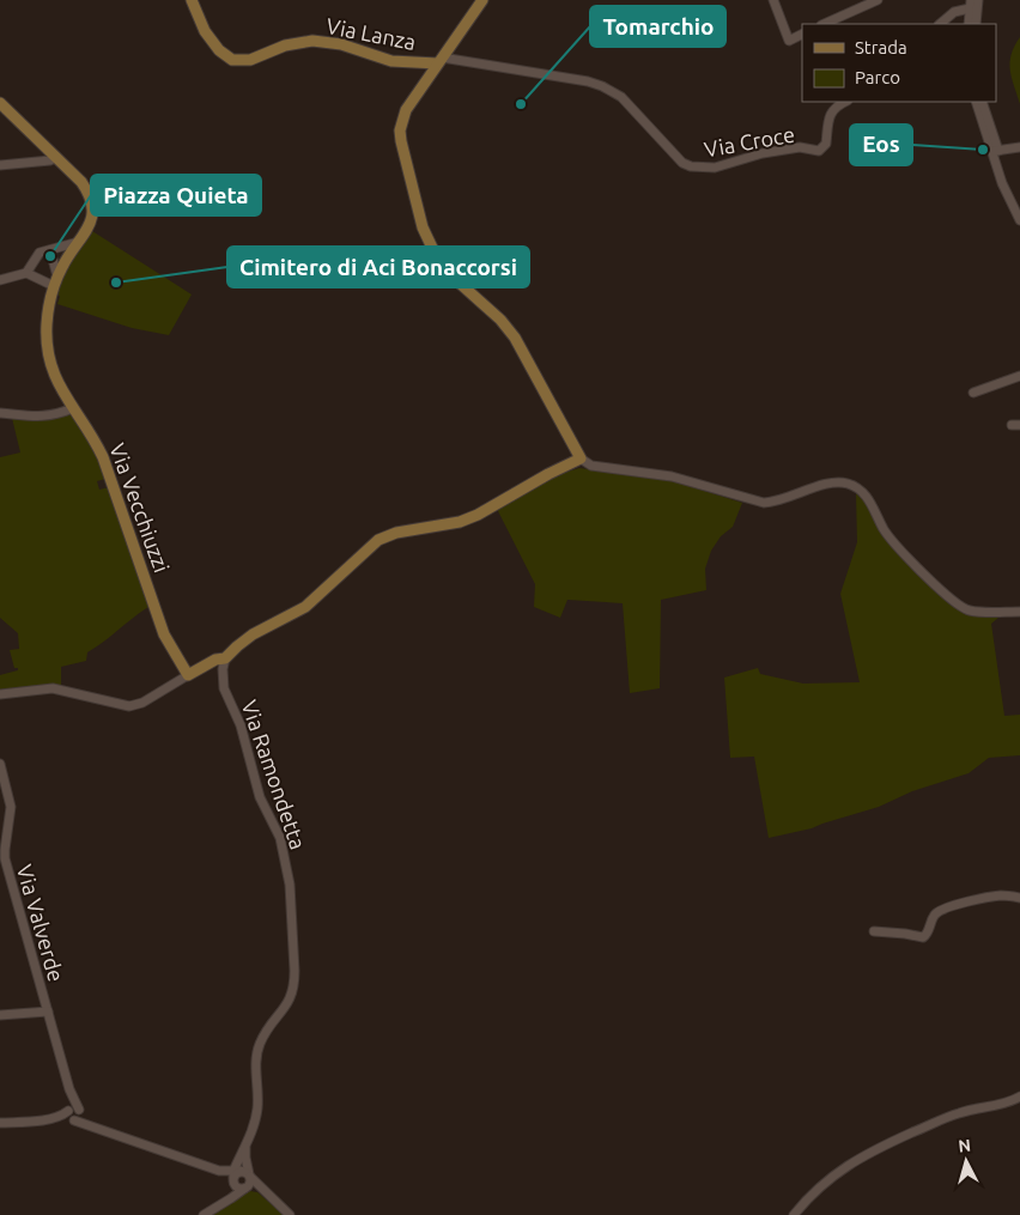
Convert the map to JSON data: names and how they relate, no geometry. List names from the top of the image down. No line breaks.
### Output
{"streets":{"main road":["Via Lanza","Via Vecchiuzzi"],"street":["Via Croce","Via Ramondetta","Via Valverde"]},"crossings":[["Via Lanza","Via Croce"]],"places":["Tomarchio","Eos","Piazza Quieta","Cimitero di Aci Bonaccorsi"],"legend":["Strada","Parco"],"north":"top"}
